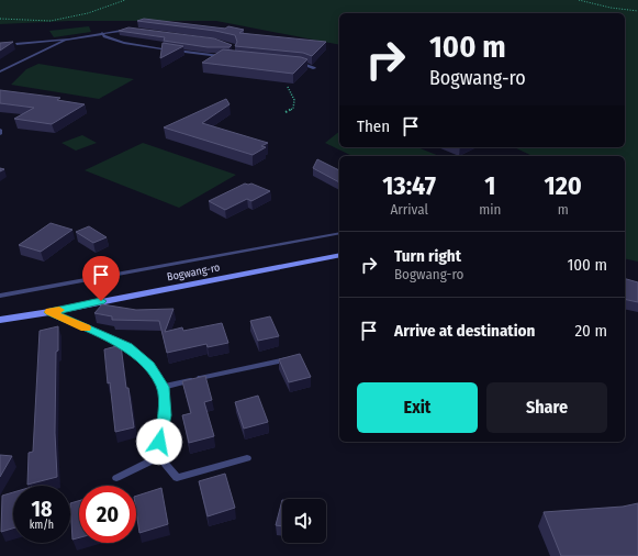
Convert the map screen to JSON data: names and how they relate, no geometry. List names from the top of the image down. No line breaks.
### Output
{"streets":{"main road":["Bogwang-ro"]},"page":{"turn":["100 m","Bogwang-ro"],"then":"Then","eta":["13:47","Arrival","1","min","120","m"],"list":[{"name":"Turn right","note":"Bogwang-ro","value":"100 m"},{"name":"Arrive at destination","value":"20 m"}],"buttons":["Exit","Share"],"speed":"18 km/h","limit":"20"}}
